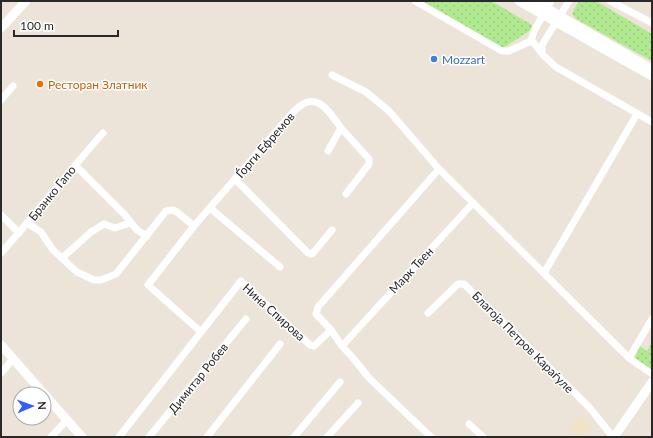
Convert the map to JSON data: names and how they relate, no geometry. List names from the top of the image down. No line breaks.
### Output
{"streets":{"street":["Ѓорги Ефремов","Бранко Гапо","Марк Твен","Нина Спирова","Благоја Петров Караѓуле","Димитар Робев"]},"crossings":[["Ѓорги Ефремов","Нина Спирова"]],"places":["Mozzart","Ресторан Златник"],"scale_bar":"100 m","north":"right"}
